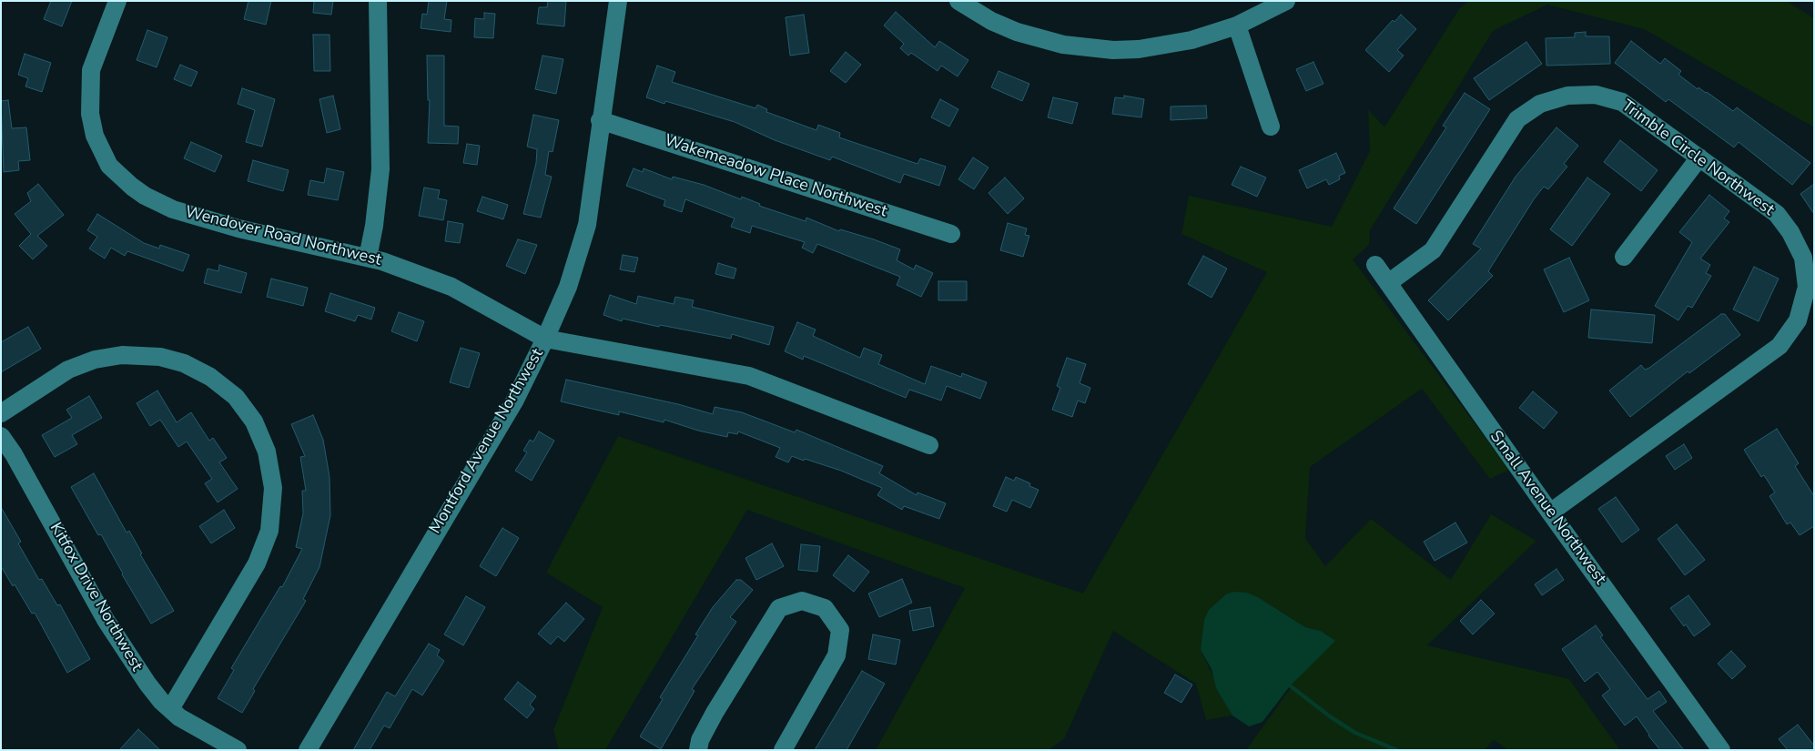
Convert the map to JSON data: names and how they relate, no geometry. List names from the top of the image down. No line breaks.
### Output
{"streets":{"street":["Trimble Circle Northwest","Wakemeadow Place Northwest","Wendover Road Northwest","Montford Avenue Northwest","Small Avenue Northwest","Kitfox Drive Northwest"]},"crossings":[["Trimble Circle Northwest","Small Avenue Northwest"],["Wakemeadow Place Northwest","Montford Avenue Northwest"],["Wendover Road Northwest","Montford Avenue Northwest"]]}
